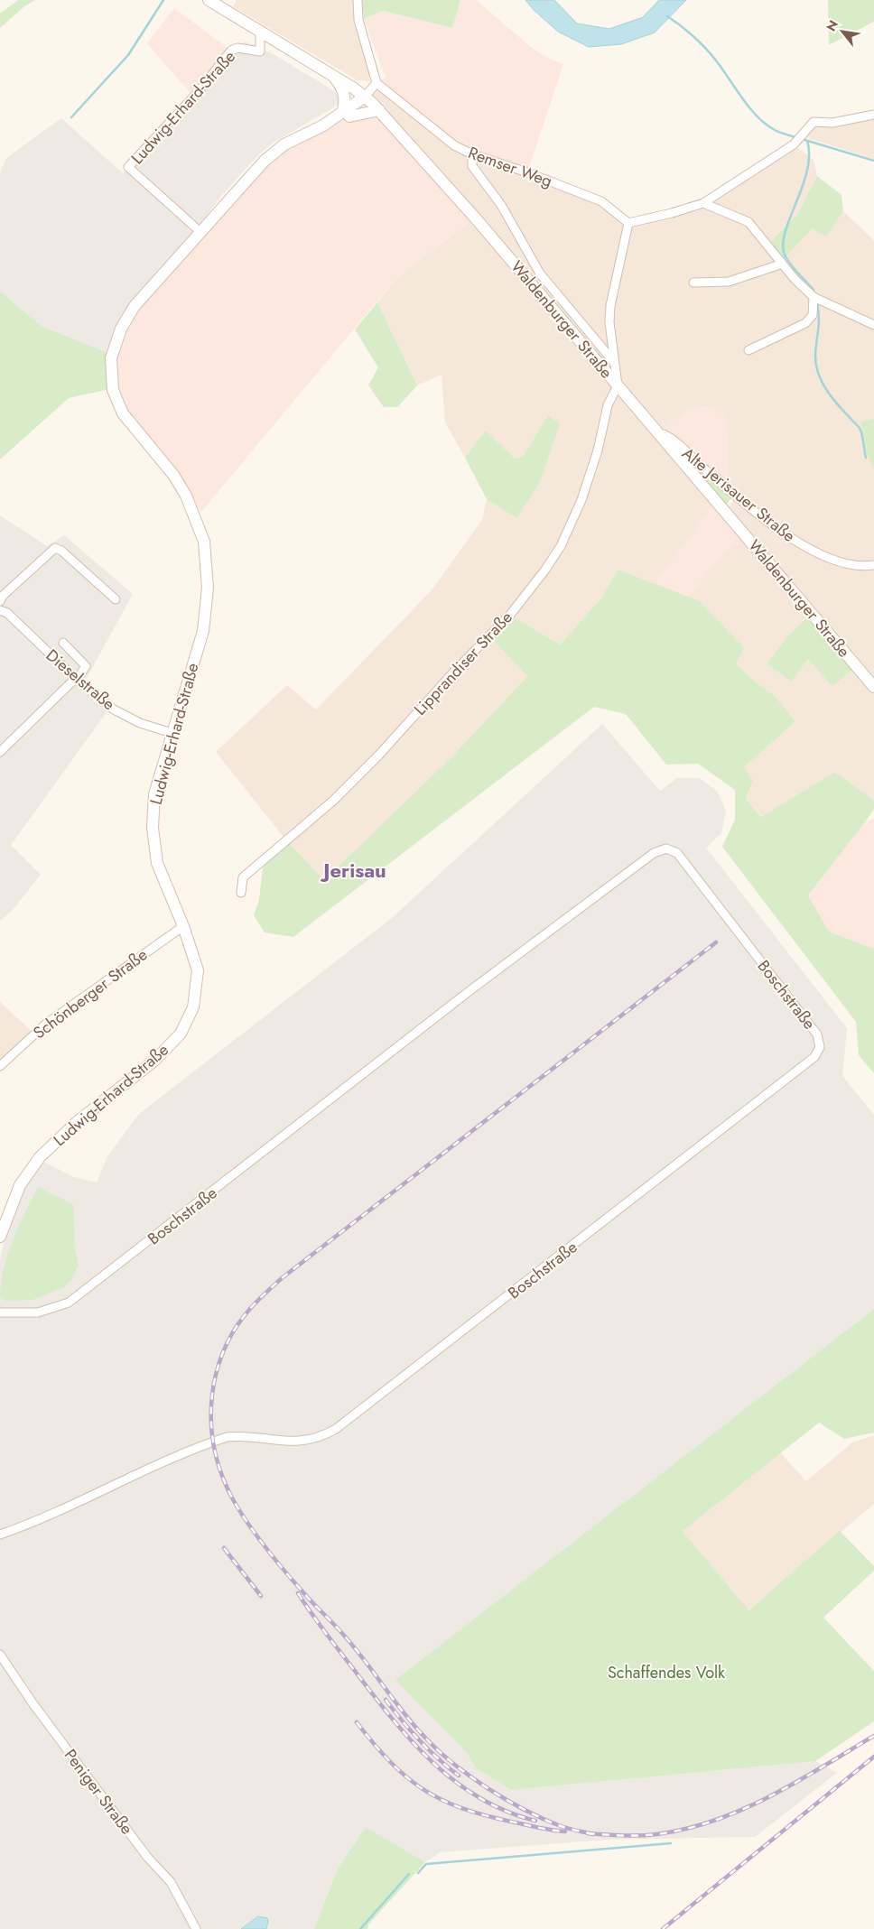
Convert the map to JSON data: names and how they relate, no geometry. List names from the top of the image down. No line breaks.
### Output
{"streets":{"street":["Ludwig-Erhard-Straße","Remser Weg","Waldenburger Straße","Alte Jerisauer Straße","Lipprandiser Straße","Dieselstraße","Schönberger Straße","Boschstraße","Peniger Straße"]},"crossings":[["Ludwig-Erhard-Straße","Waldenburger Straße"],["Ludwig-Erhard-Straße","Dieselstraße"],["Ludwig-Erhard-Straße","Schönberger Straße"],["Waldenburger Straße","Alte Jerisauer Straße"],["Waldenburger Straße","Lipprandiser Straße"]],"districts":["Jerisau"],"parks":["Schaffendes Volk"],"north":"top left"}
